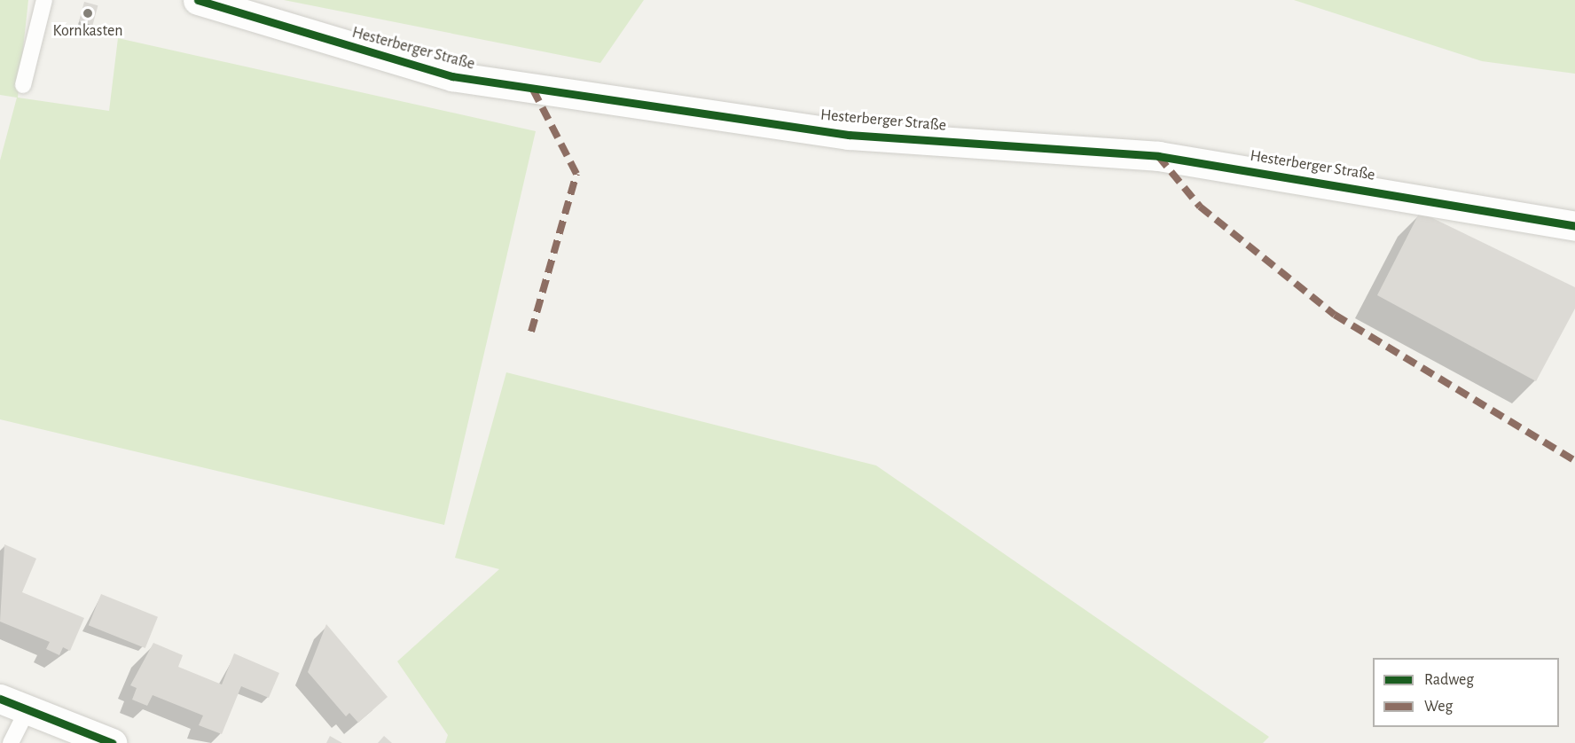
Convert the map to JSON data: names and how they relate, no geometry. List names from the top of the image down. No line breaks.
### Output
{"streets":{"street":["Hesterberger Straße"]},"places":["Kornkasten"],"legend":["Radweg","Weg"]}
